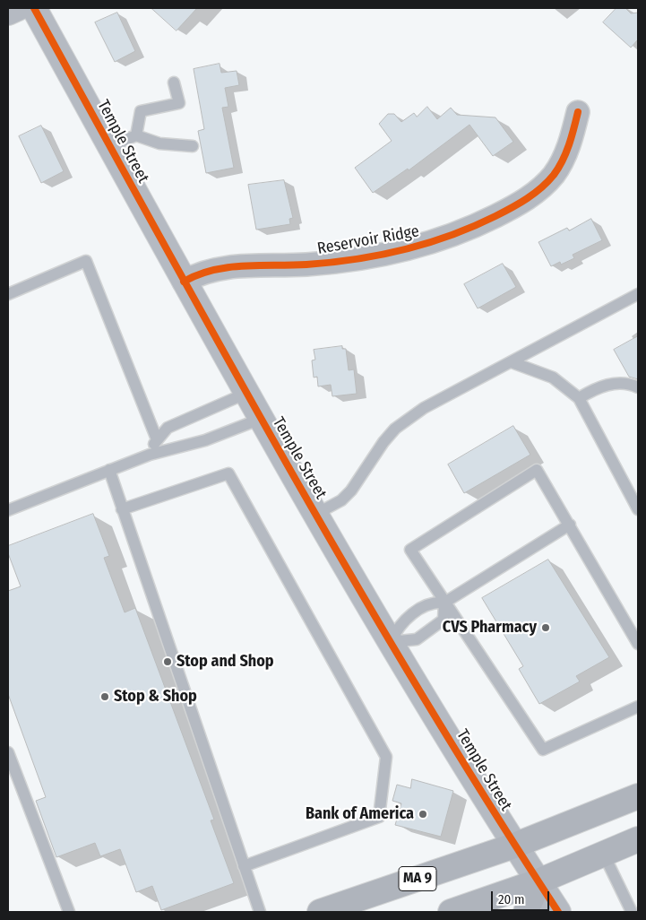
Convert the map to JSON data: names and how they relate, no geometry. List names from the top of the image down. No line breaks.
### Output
{"streets":{"highway":["MA 9"],"street":["Temple Street","Reservoir Ridge"]},"crossings":[["Temple Street","Reservoir Ridge"],["Temple Street","MA 9"]],"places":["CVS Pharmacy","Stop and Shop","Stop & Shop","Bank of America"],"scale_bar":"20 m"}
